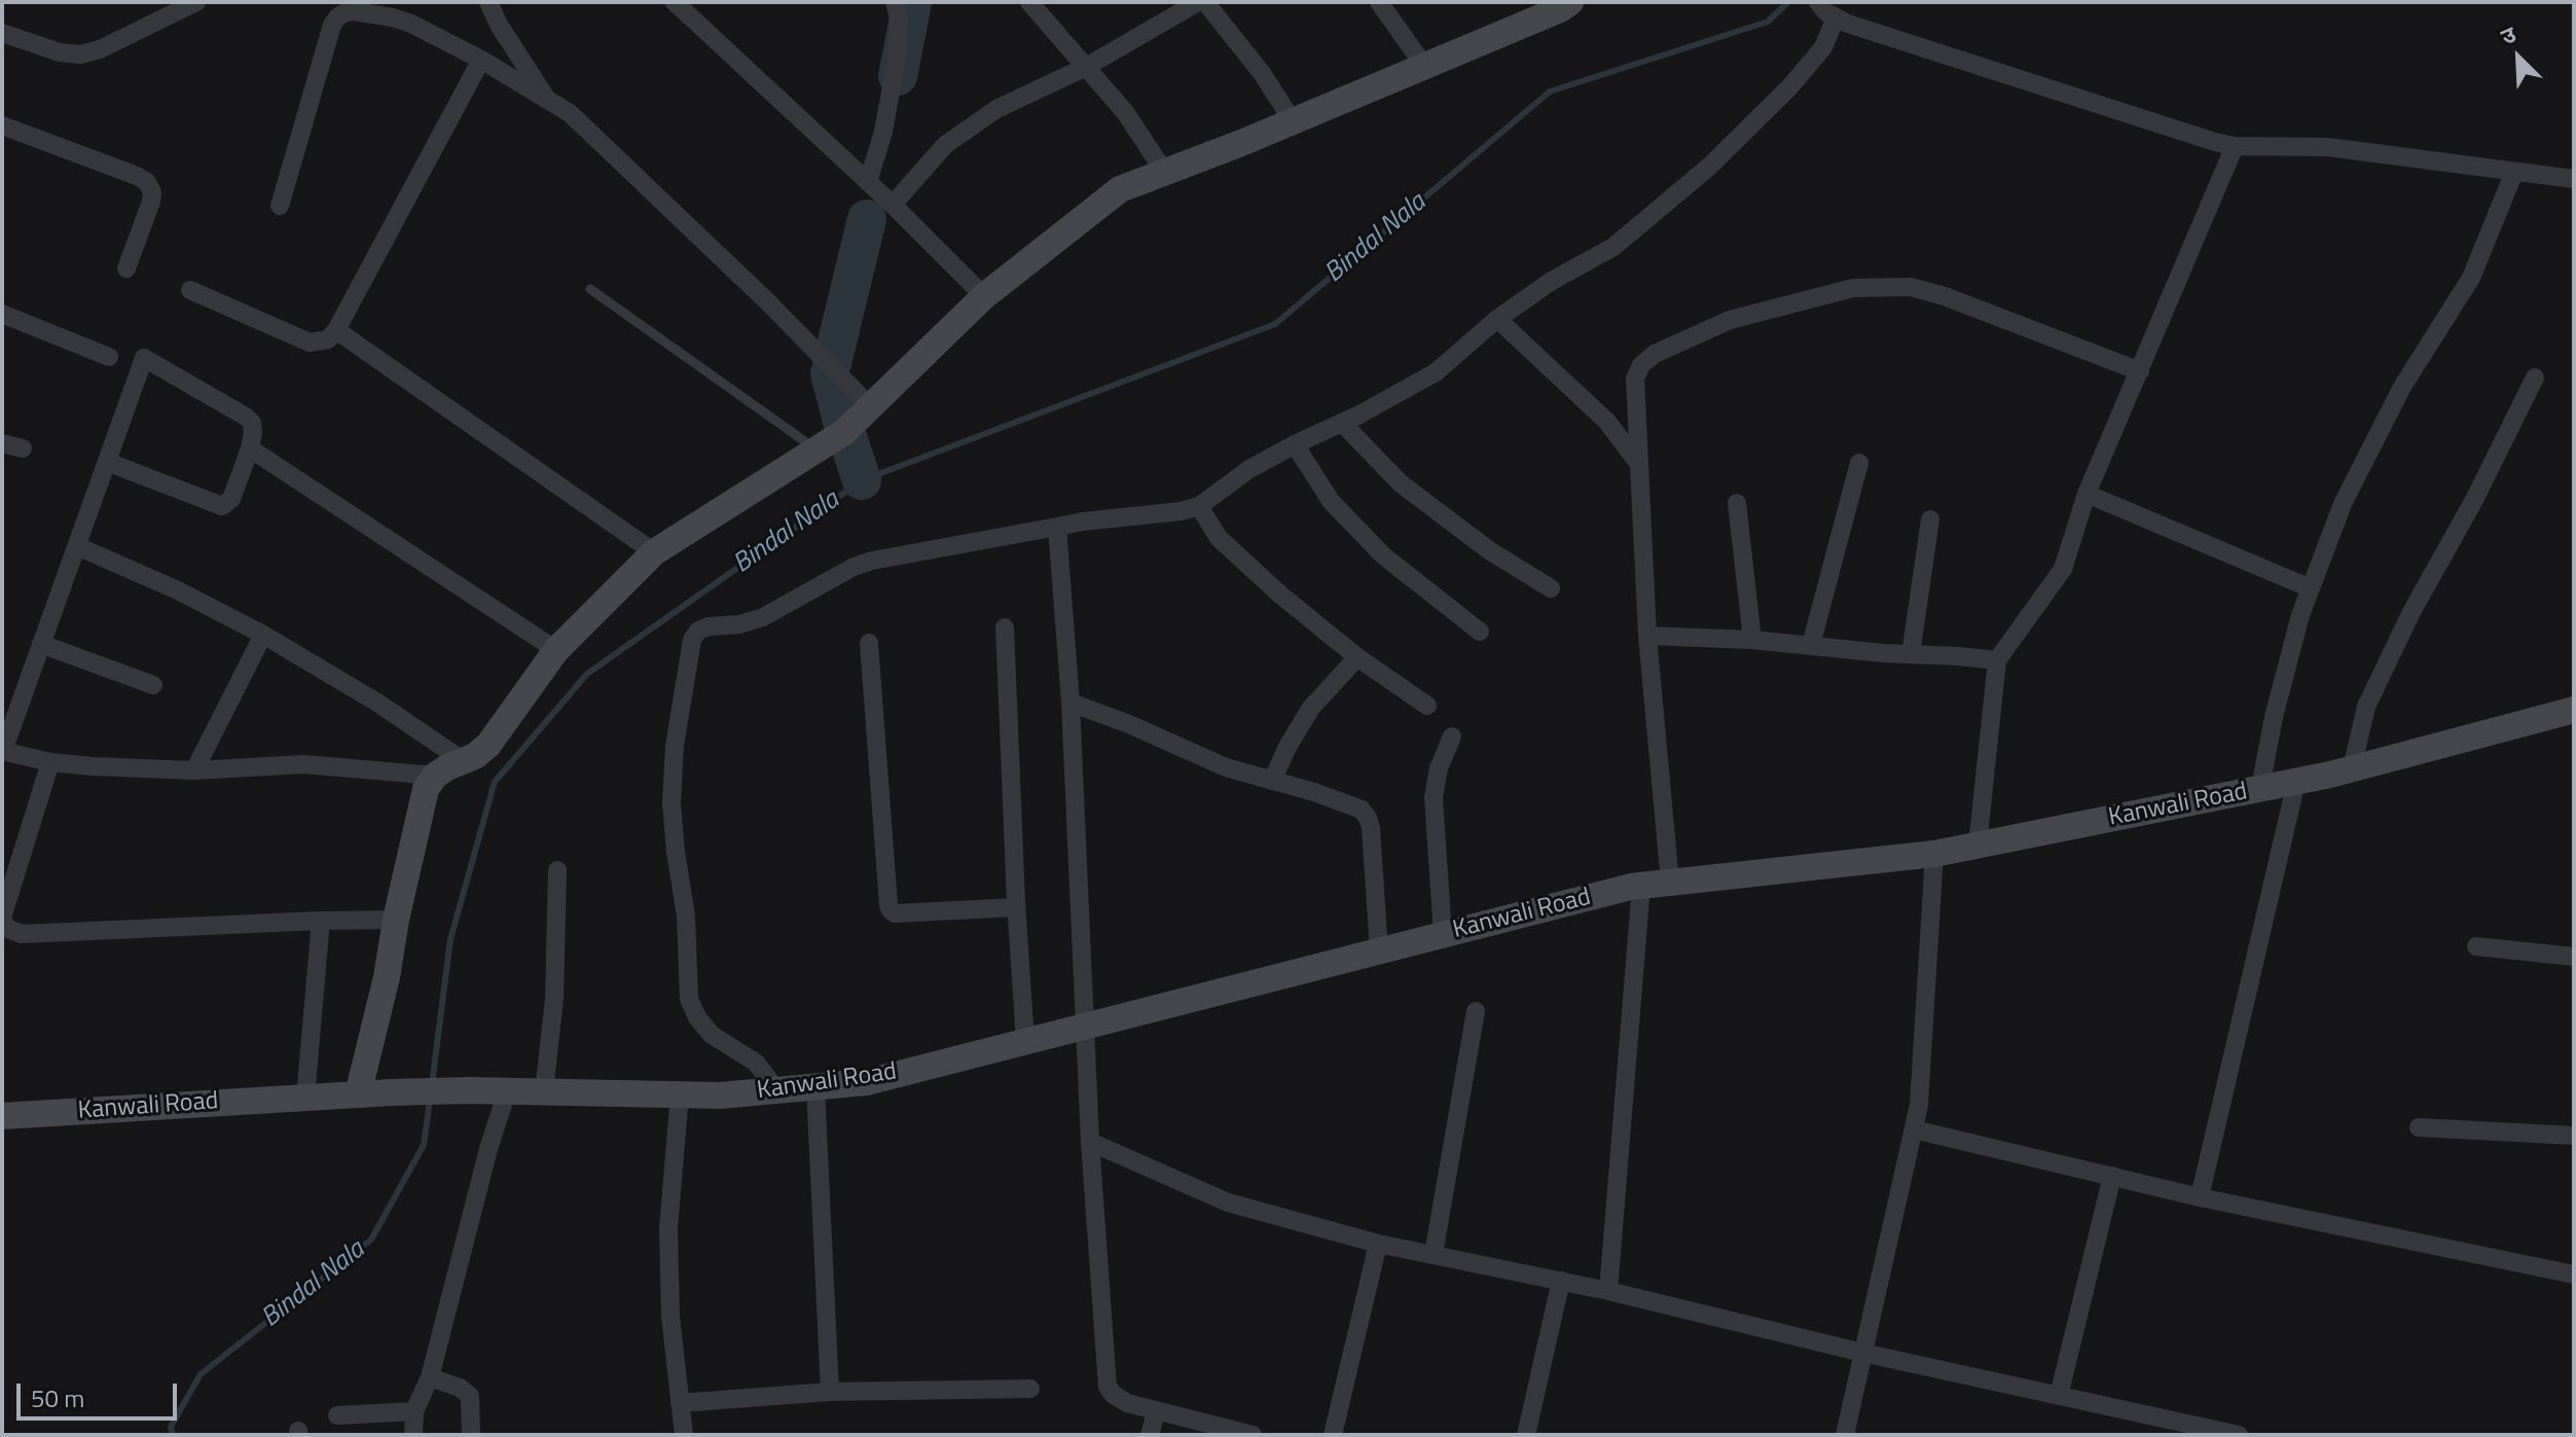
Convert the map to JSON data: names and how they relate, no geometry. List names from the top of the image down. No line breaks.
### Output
{"streets":{"street":["Kanwali Road"]},"water":["Bindal Nala"],"scale_bar":"50 m","north":"top left"}
